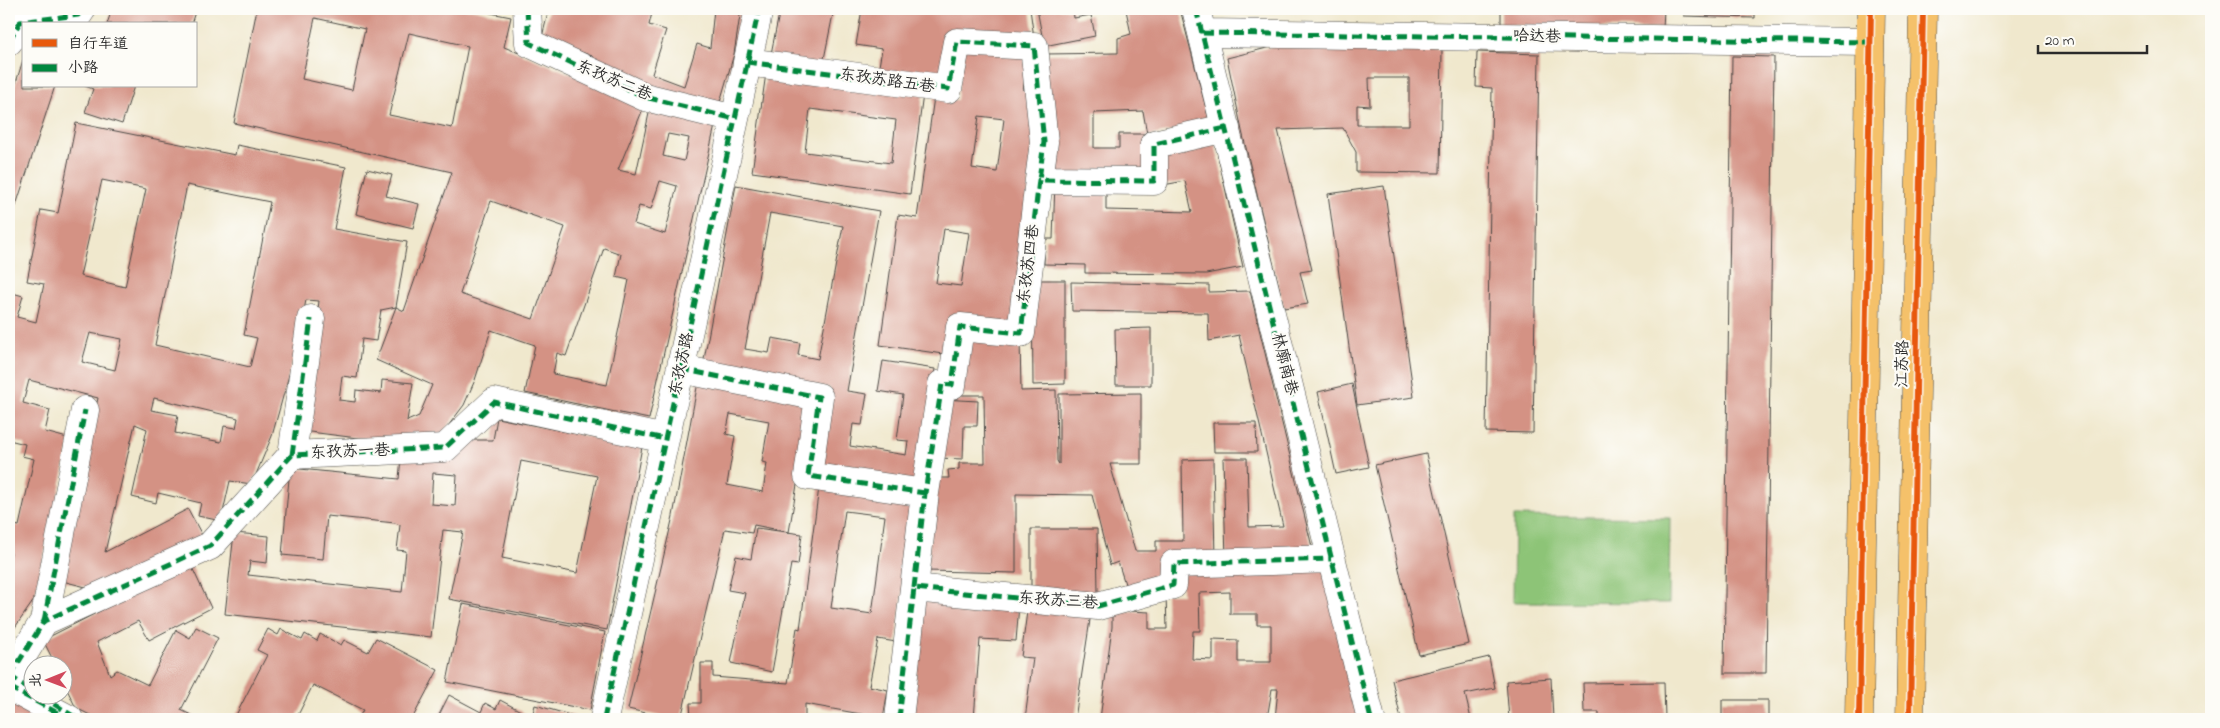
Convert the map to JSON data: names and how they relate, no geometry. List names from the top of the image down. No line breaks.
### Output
{"streets":{"highway":["江苏路"],"street":["哈达巷","东孜苏二巷","东孜苏路五巷","东孜苏四巷","东孜苏路","林廓南巷","东孜苏一巷","东孜苏三巷"]},"crossings":[["哈达巷","林廓南巷"],["东孜苏二巷","东孜苏路"],["东孜苏路五巷","东孜苏四巷"],["东孜苏路五巷","东孜苏路"],["东孜苏四巷","东孜苏三巷"],["东孜苏路","东孜苏一巷"],["林廓南巷","东孜苏三巷"]],"legend":["自行车道","小路"],"scale_bar":"20 m","north":"left"}
